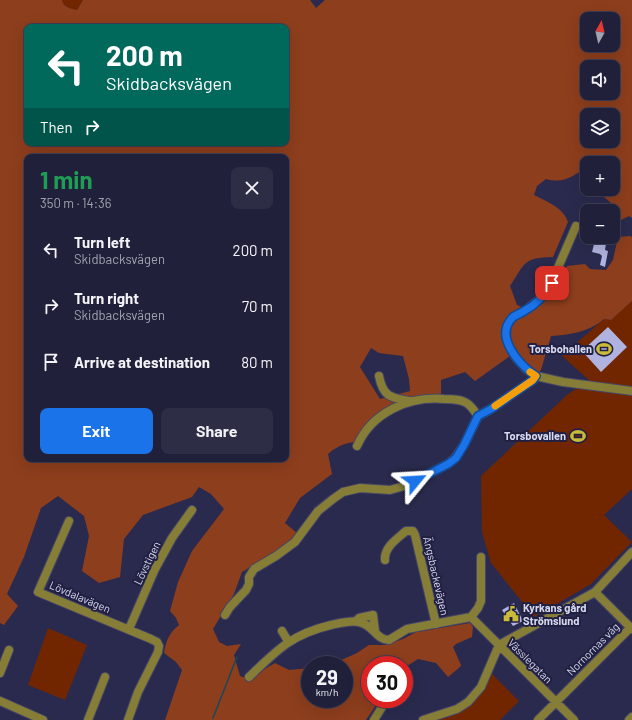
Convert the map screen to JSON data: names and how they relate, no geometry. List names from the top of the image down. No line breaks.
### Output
{"streets":{"street":["Lövstigen","Ängsbackevägen","Lövdalavägen","Nornornas väg","Vässlegatan"]},"crossings":[["Lövstigen","Lövdalavägen"],["Nornornas väg","Vässlegatan"]],"places":{"sports":["Torsbohallen","Torsbovallen"],"public building":["Kyrkans gård Strömslund"]},"north":"top","page":{"map_buttons":["+","−"],"turn":["200 m","Skidbacksvägen"],"then":"Then","heading":["1 min","350 m · 14:36"],"list":[{"name":"Turn left","note":"Skidbacksvägen","value":"200 m"},{"name":"Turn right","note":"Skidbacksvägen","value":"70 m"},{"name":"Arrive at destination","value":"80 m"}],"buttons":["Exit","Share"],"speed":"29 km/h","limit":"30"}}
